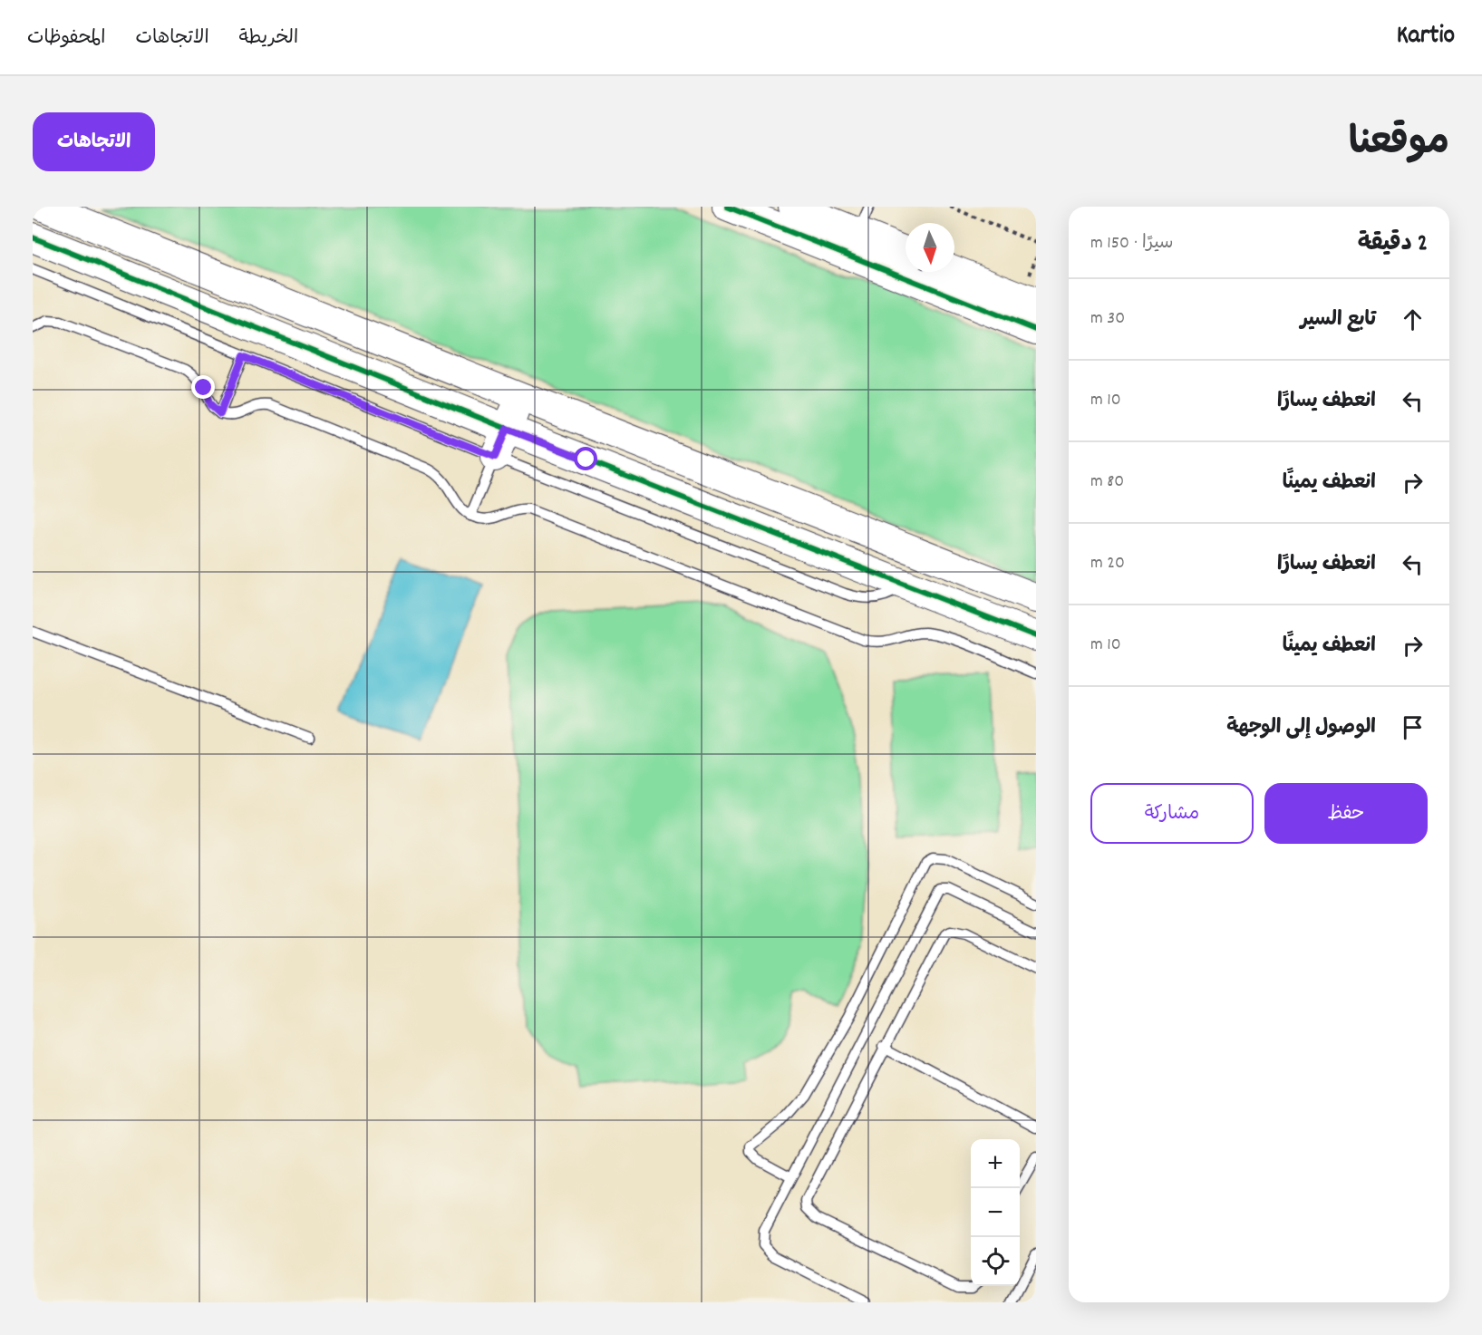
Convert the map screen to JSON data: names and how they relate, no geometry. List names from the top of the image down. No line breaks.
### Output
{"north":"bottom","page":{"header":"Kartio","nav":["الخريطة","الاتجاهات","المحفوظات"],"title":"موقعنا","buttons":["الاتجاهات",["حفظ","مشاركة"]],"heading":["2 دقيقة","سيرًا · 150 m"],"list":[["تابع السير","30 m"],["انعطف يسارًا","10 m"],["انعطف يمينًا","80 m"],["انعطف يسارًا","20 m"],["انعطف يمينًا","10 m"],"الوصول إلى الوجهة"],"map_buttons":["+","−"]}}
